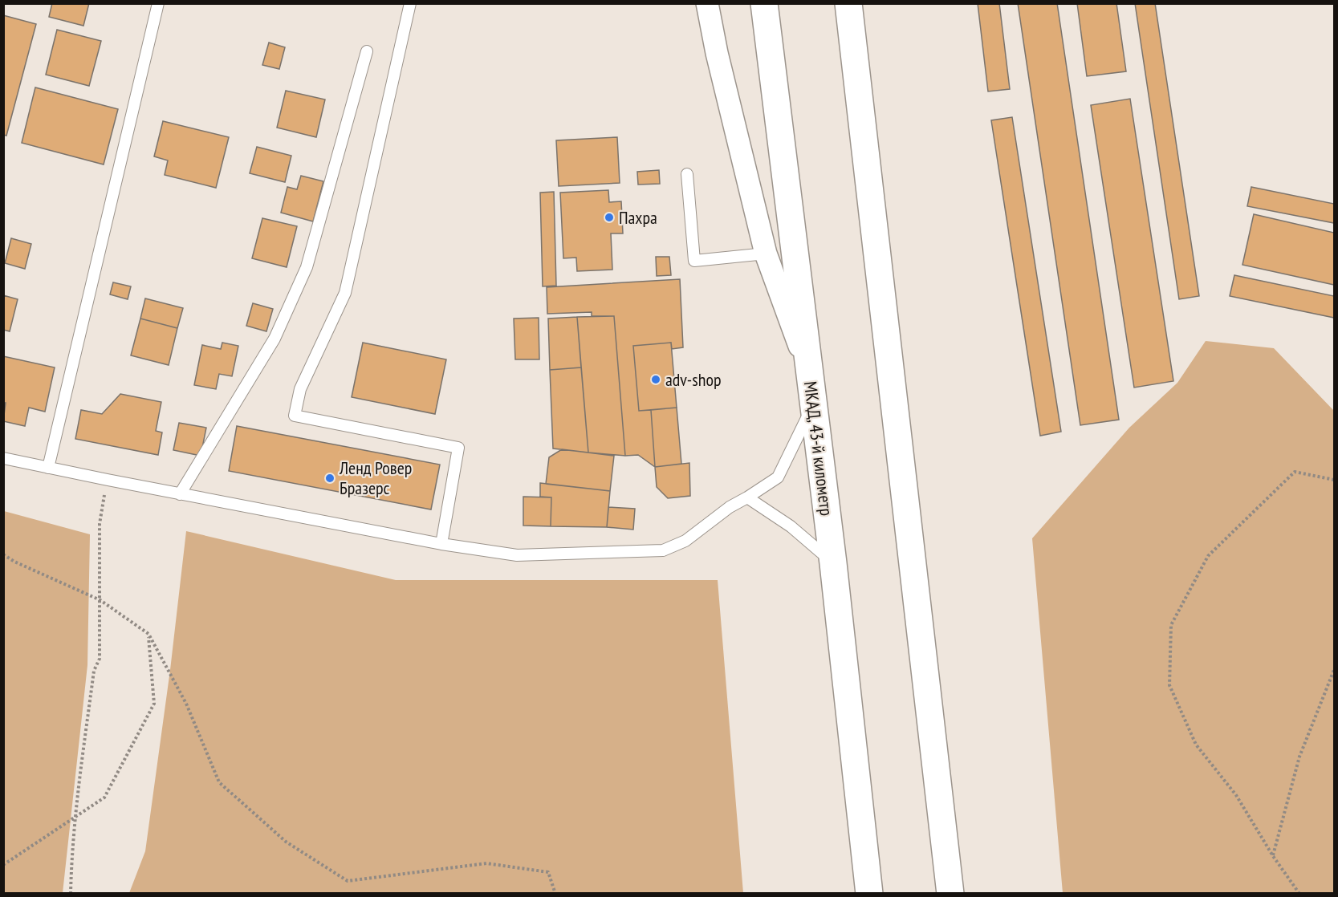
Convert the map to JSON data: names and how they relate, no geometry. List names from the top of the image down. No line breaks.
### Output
{"streets":{"highway":["МКАД, 43-й километр"]},"places":["Пахра","adv-shop","Ленд Ровер Бразерс"]}
